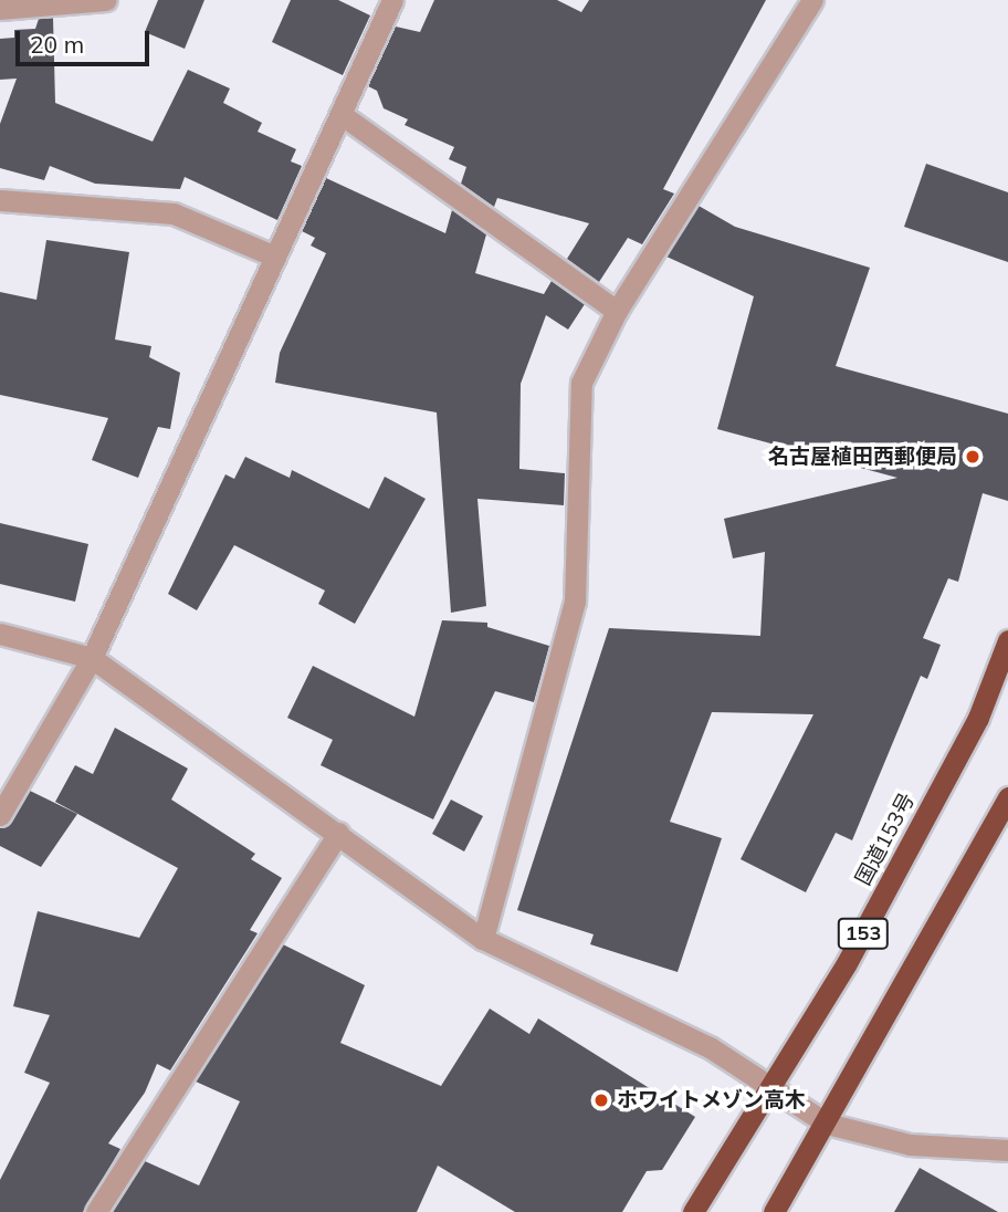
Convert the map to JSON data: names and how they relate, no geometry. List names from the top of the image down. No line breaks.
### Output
{"streets":{"highway":["国道153号","153"]},"places":["名古屋植田西郵便局","ホワイトメゾン高木"],"scale_bar":"20 m"}
